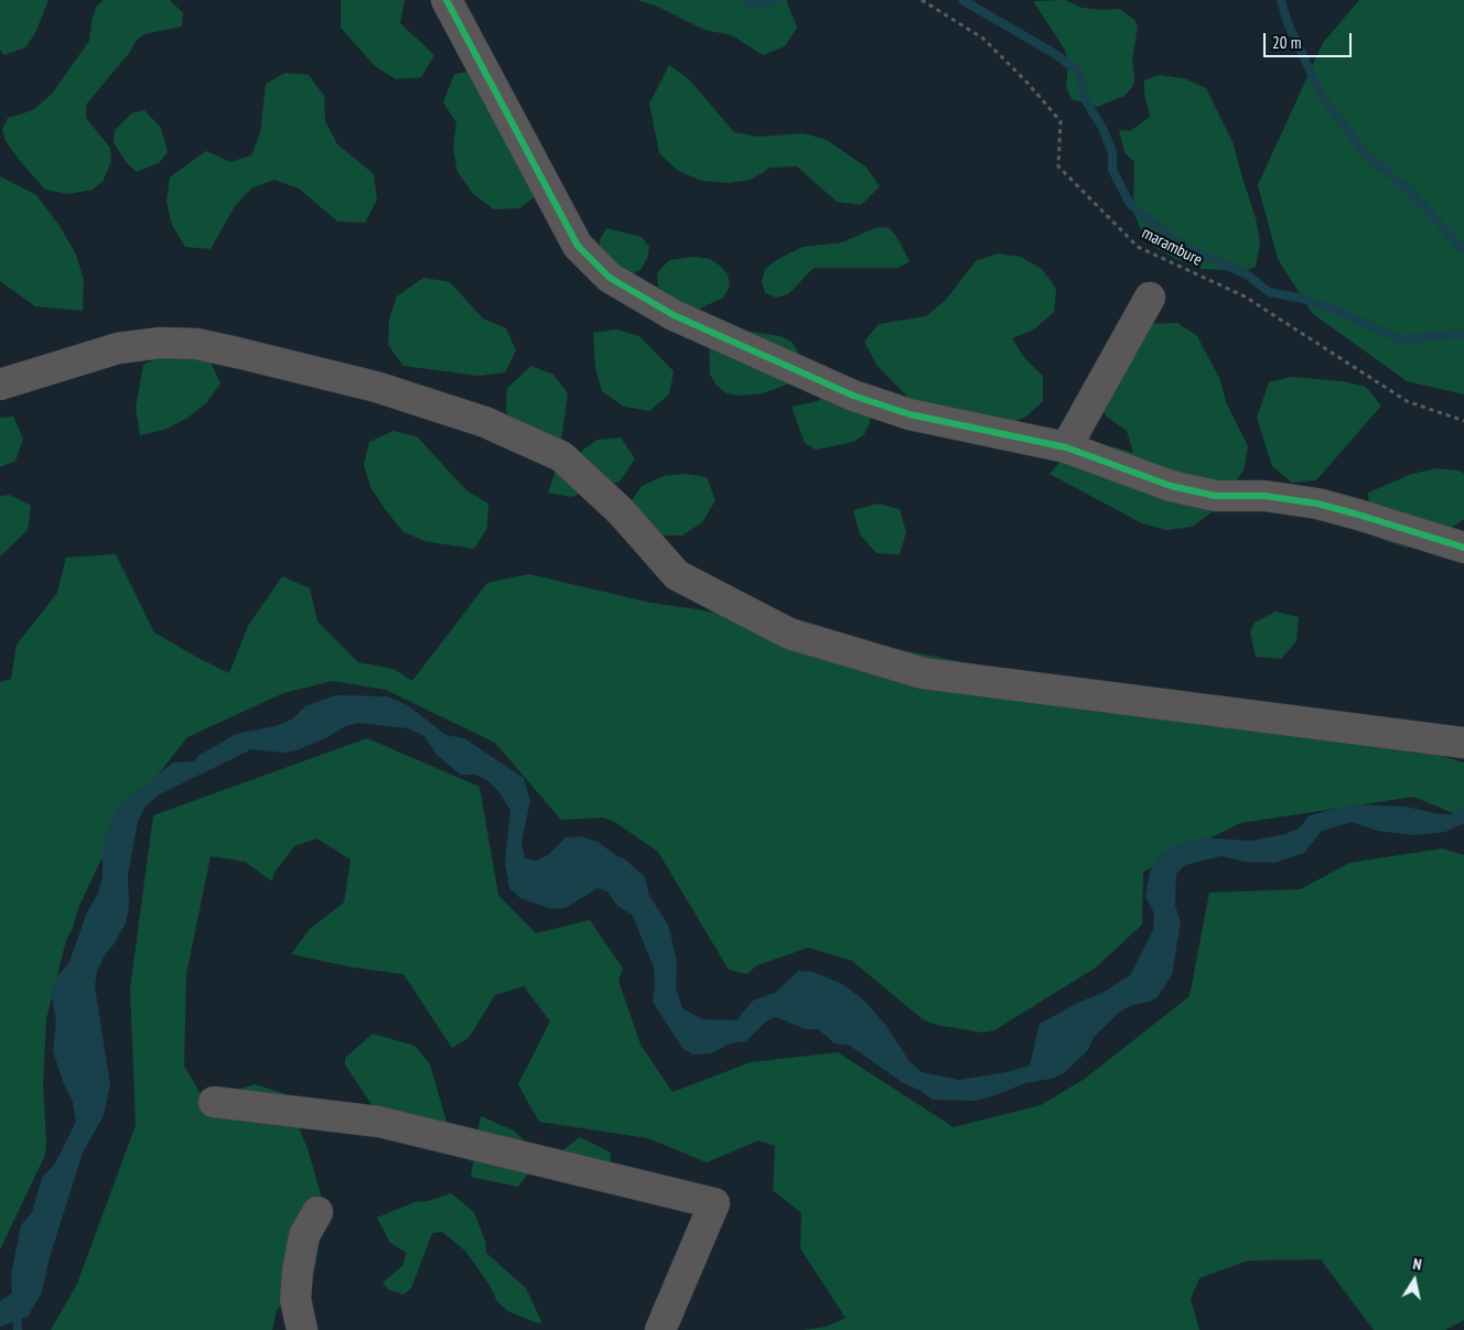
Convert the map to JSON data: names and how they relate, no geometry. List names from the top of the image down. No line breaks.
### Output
{"streets":{"path":["marambure"]},"scale_bar":"20 m","north":"top"}
